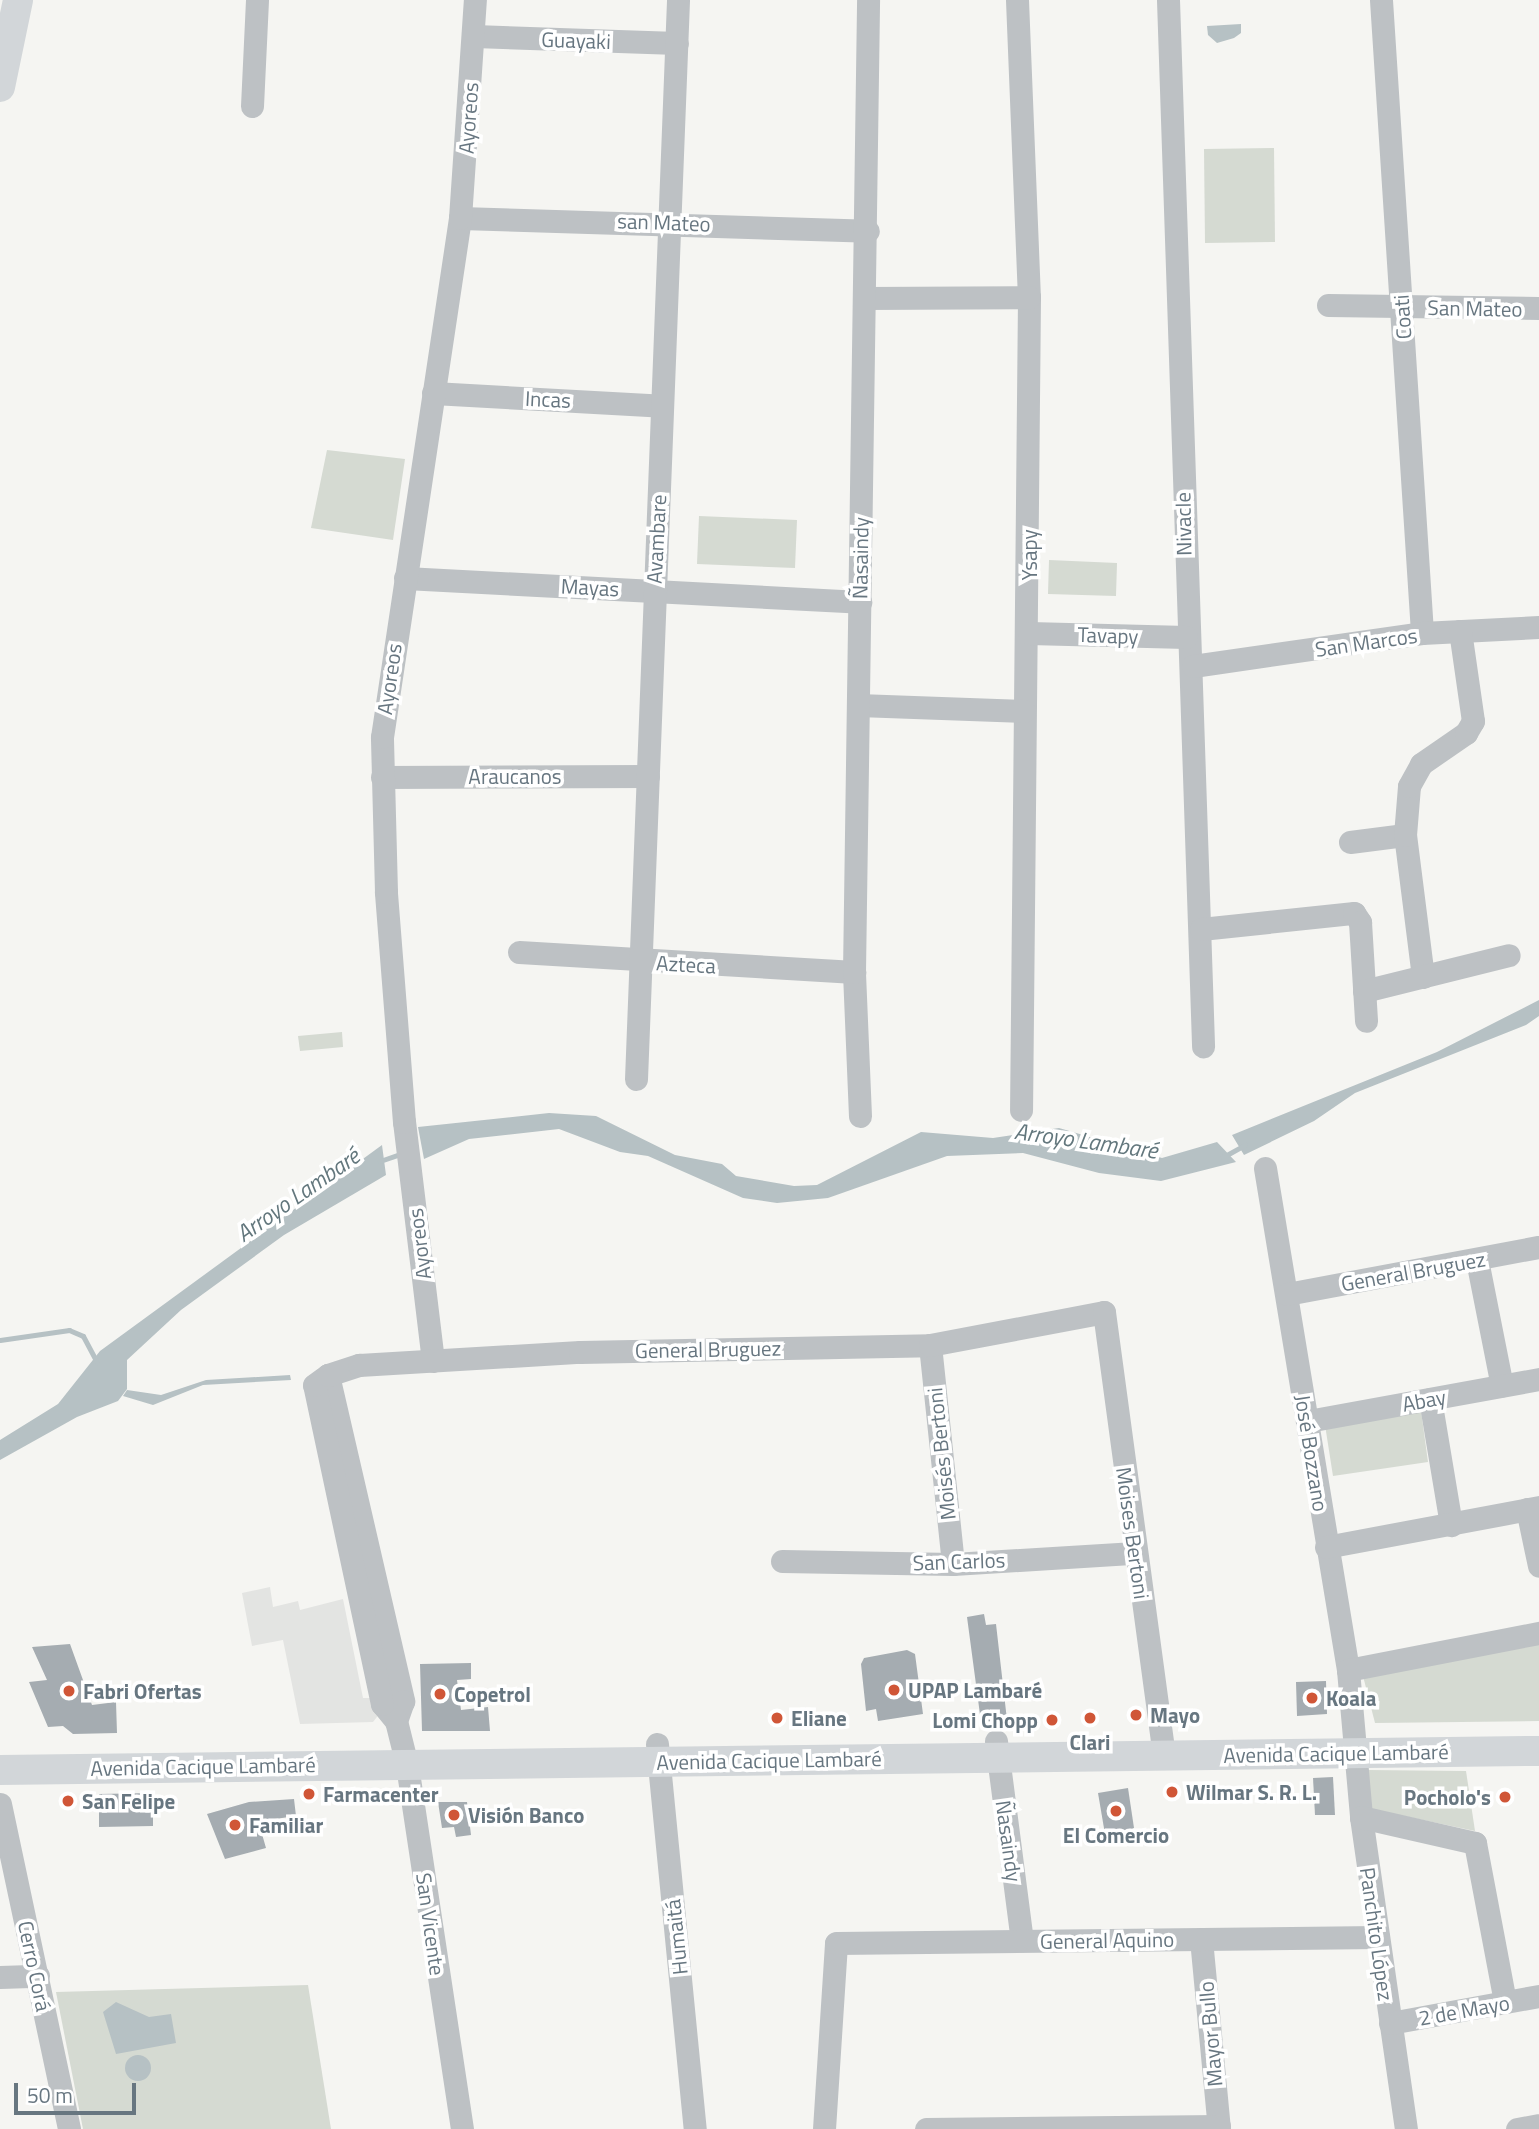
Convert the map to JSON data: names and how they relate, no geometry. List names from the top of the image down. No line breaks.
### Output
{"streets":{"main road":["Avenida Cacique Lambaré"],"street":["Guayaki","Ayoreos","san Mateo","San Mateo","Coati","Incas","Nivacle","Avambare","Ysapy","Ñasaindy","Mayas","Tavapy","San Marcos","Araucanos","Azteca","General Bruguez","Abay","José Bozzano","Moisés Bertoni","Moises Bertoni","San Carlos","San Vicente","Panchito López","Humaitá","General Aquino","Cerro Corá","2 de Mayo","Mayor Bullo"]},"crossings":[["Guayaki","Ayoreos"],["Guayaki","Avambare"],["Ayoreos","san Mateo"],["Ayoreos","Incas"],["Ayoreos","Mayas"],["Ayoreos","Araucanos"],["Ayoreos","General Bruguez"],["san Mateo","Avambare"],["san Mateo","Ñasaindy"],["San Mateo","Coati"],["Coati","San Marcos"],["Incas","Avambare"],["Nivacle","Tavapy"],["Nivacle","San Marcos"],["Avambare","Mayas"],["Avambare","Araucanos"],["Avambare","Azteca"],["Ysapy","Tavapy"],["Ñasaindy","Mayas"],["Ñasaindy","Azteca"],["Ñasaindy","Avenida Cacique Lambaré"],["Ñasaindy","General Aquino"],["General Bruguez","José Bozzano"],["General Bruguez","Moisés Bertoni"],["General Bruguez","Moises Bertoni"],["General Bruguez","San Vicente"],["Abay","José Bozzano"],["José Bozzano","Avenida Cacique Lambaré"],["José Bozzano","Panchito López"],["Moisés Bertoni","San Carlos"],["Moises Bertoni","San Carlos"],["Moises Bertoni","Avenida Cacique Lambaré"],["Avenida Cacique Lambaré","San Vicente"],["Avenida Cacique Lambaré","Panchito López"],["Avenida Cacique Lambaré","Humaitá"],["Panchito López","General Aquino"],["Panchito López","2 de Mayo"],["General Aquino","Mayor Bullo"]],"water":["Arroyo Lambaré"],"places":["UPAP Lambaré","Fabri Ofertas","Copetrol","Koala","Mayo","Eliane","Clari","Lomi Chopp","Wilmar S. R. L.","Farmacenter","Pocholo's","San Felipe","El Comercio","Visión Banco","Familiar"],"scale_bar":"50 m"}
